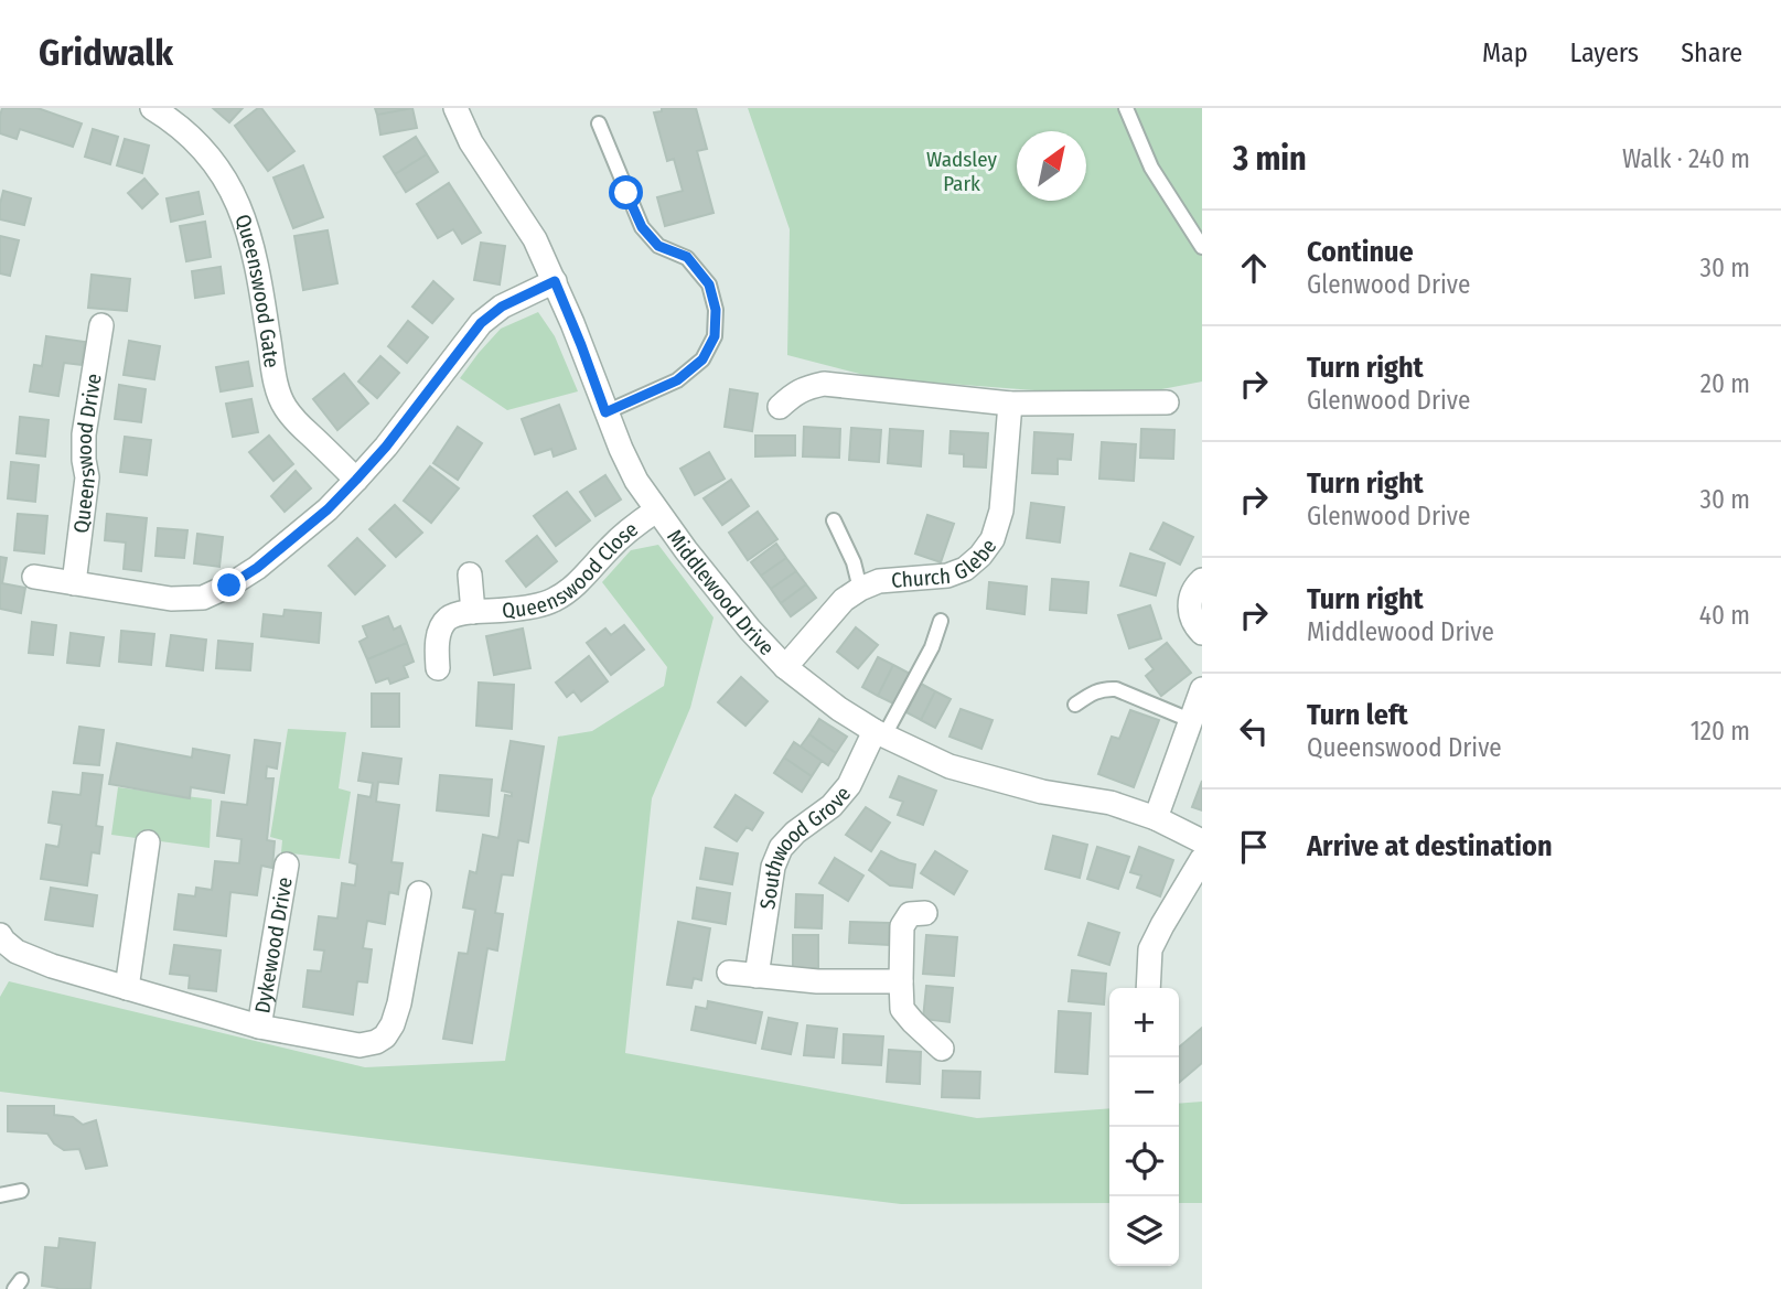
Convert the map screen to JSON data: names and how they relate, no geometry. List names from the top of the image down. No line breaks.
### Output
{"streets":{"street":["Queenswood Gate","Queenswood Drive","Church Glebe","Queenswood Close","Middlewood Drive","Southwood Grove","Dykewood Drive"]},"crossings":[["Church Glebe","Middlewood Drive"],["Queenswood Close","Middlewood Drive"],["Middlewood Drive","Southwood Grove"]],"parks":["Wadsley Park"],"north":"top right","page":{"header":"Gridwalk","nav":["Map","Layers","Share"],"heading":["3 min","Walk · 240 m"],"list":[["Continue","Glenwood Drive","30 m"],["Turn right","Glenwood Drive","20 m"],["Turn right","Glenwood Drive","30 m"],["Turn right","Middlewood Drive","40 m"],["Turn left","Queenswood Drive","120 m"],"Arrive at destination"],"map_buttons":["+","−"]}}
